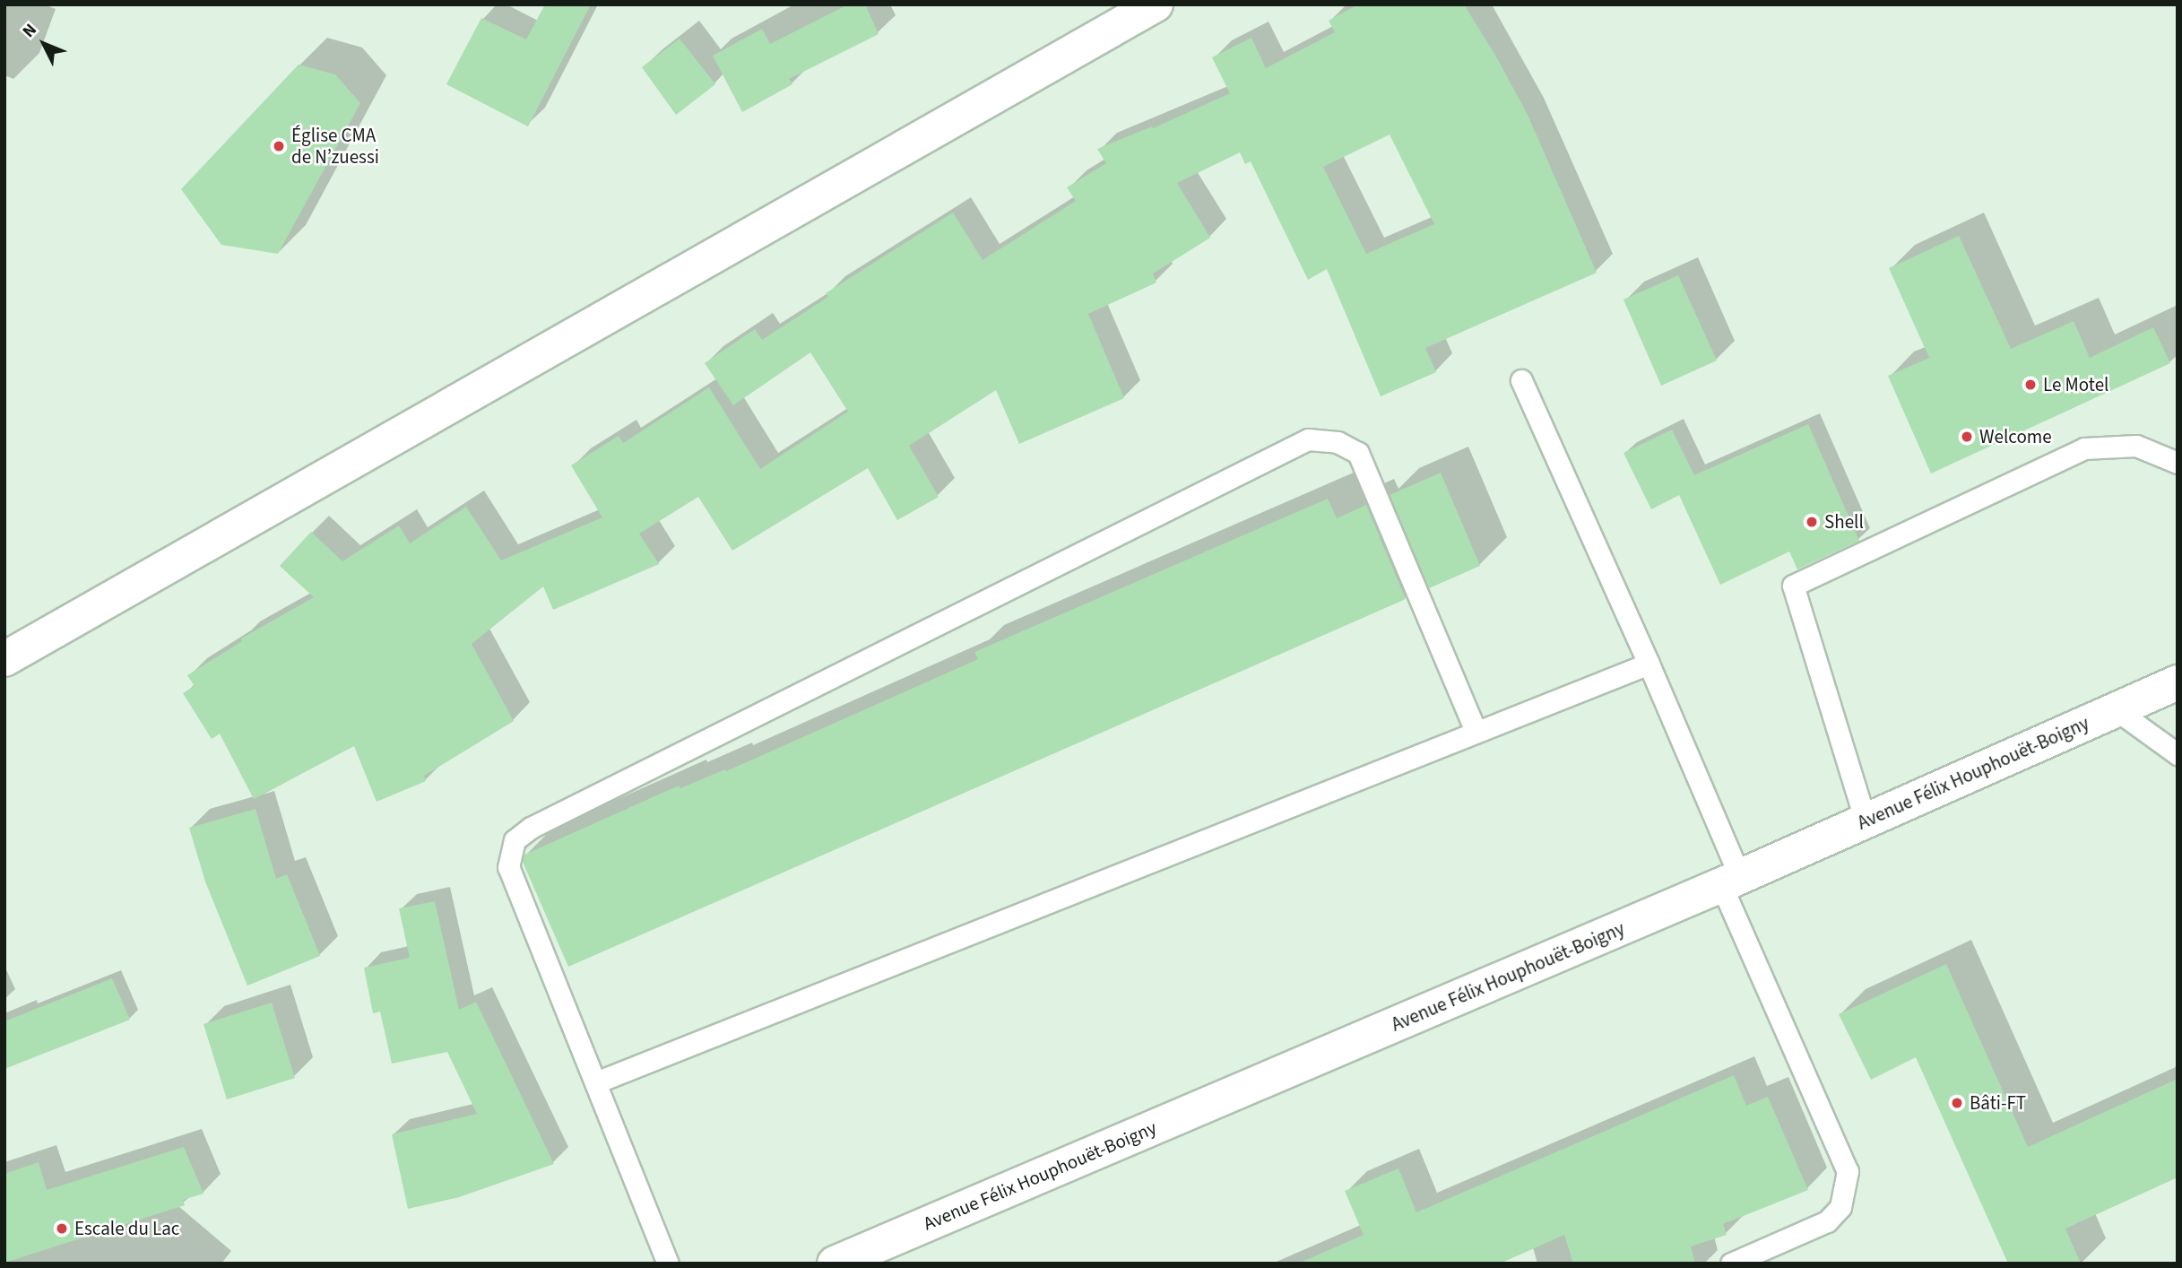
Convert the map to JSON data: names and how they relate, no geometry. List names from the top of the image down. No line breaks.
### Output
{"streets":{"main road":["Avenue Félix Houphouët-Boigny"]},"places":["Église CMA de N’zuessi","Le Motel","Welcome","Shell","Bâti-FT","Escale du Lac"],"north":"top left"}
